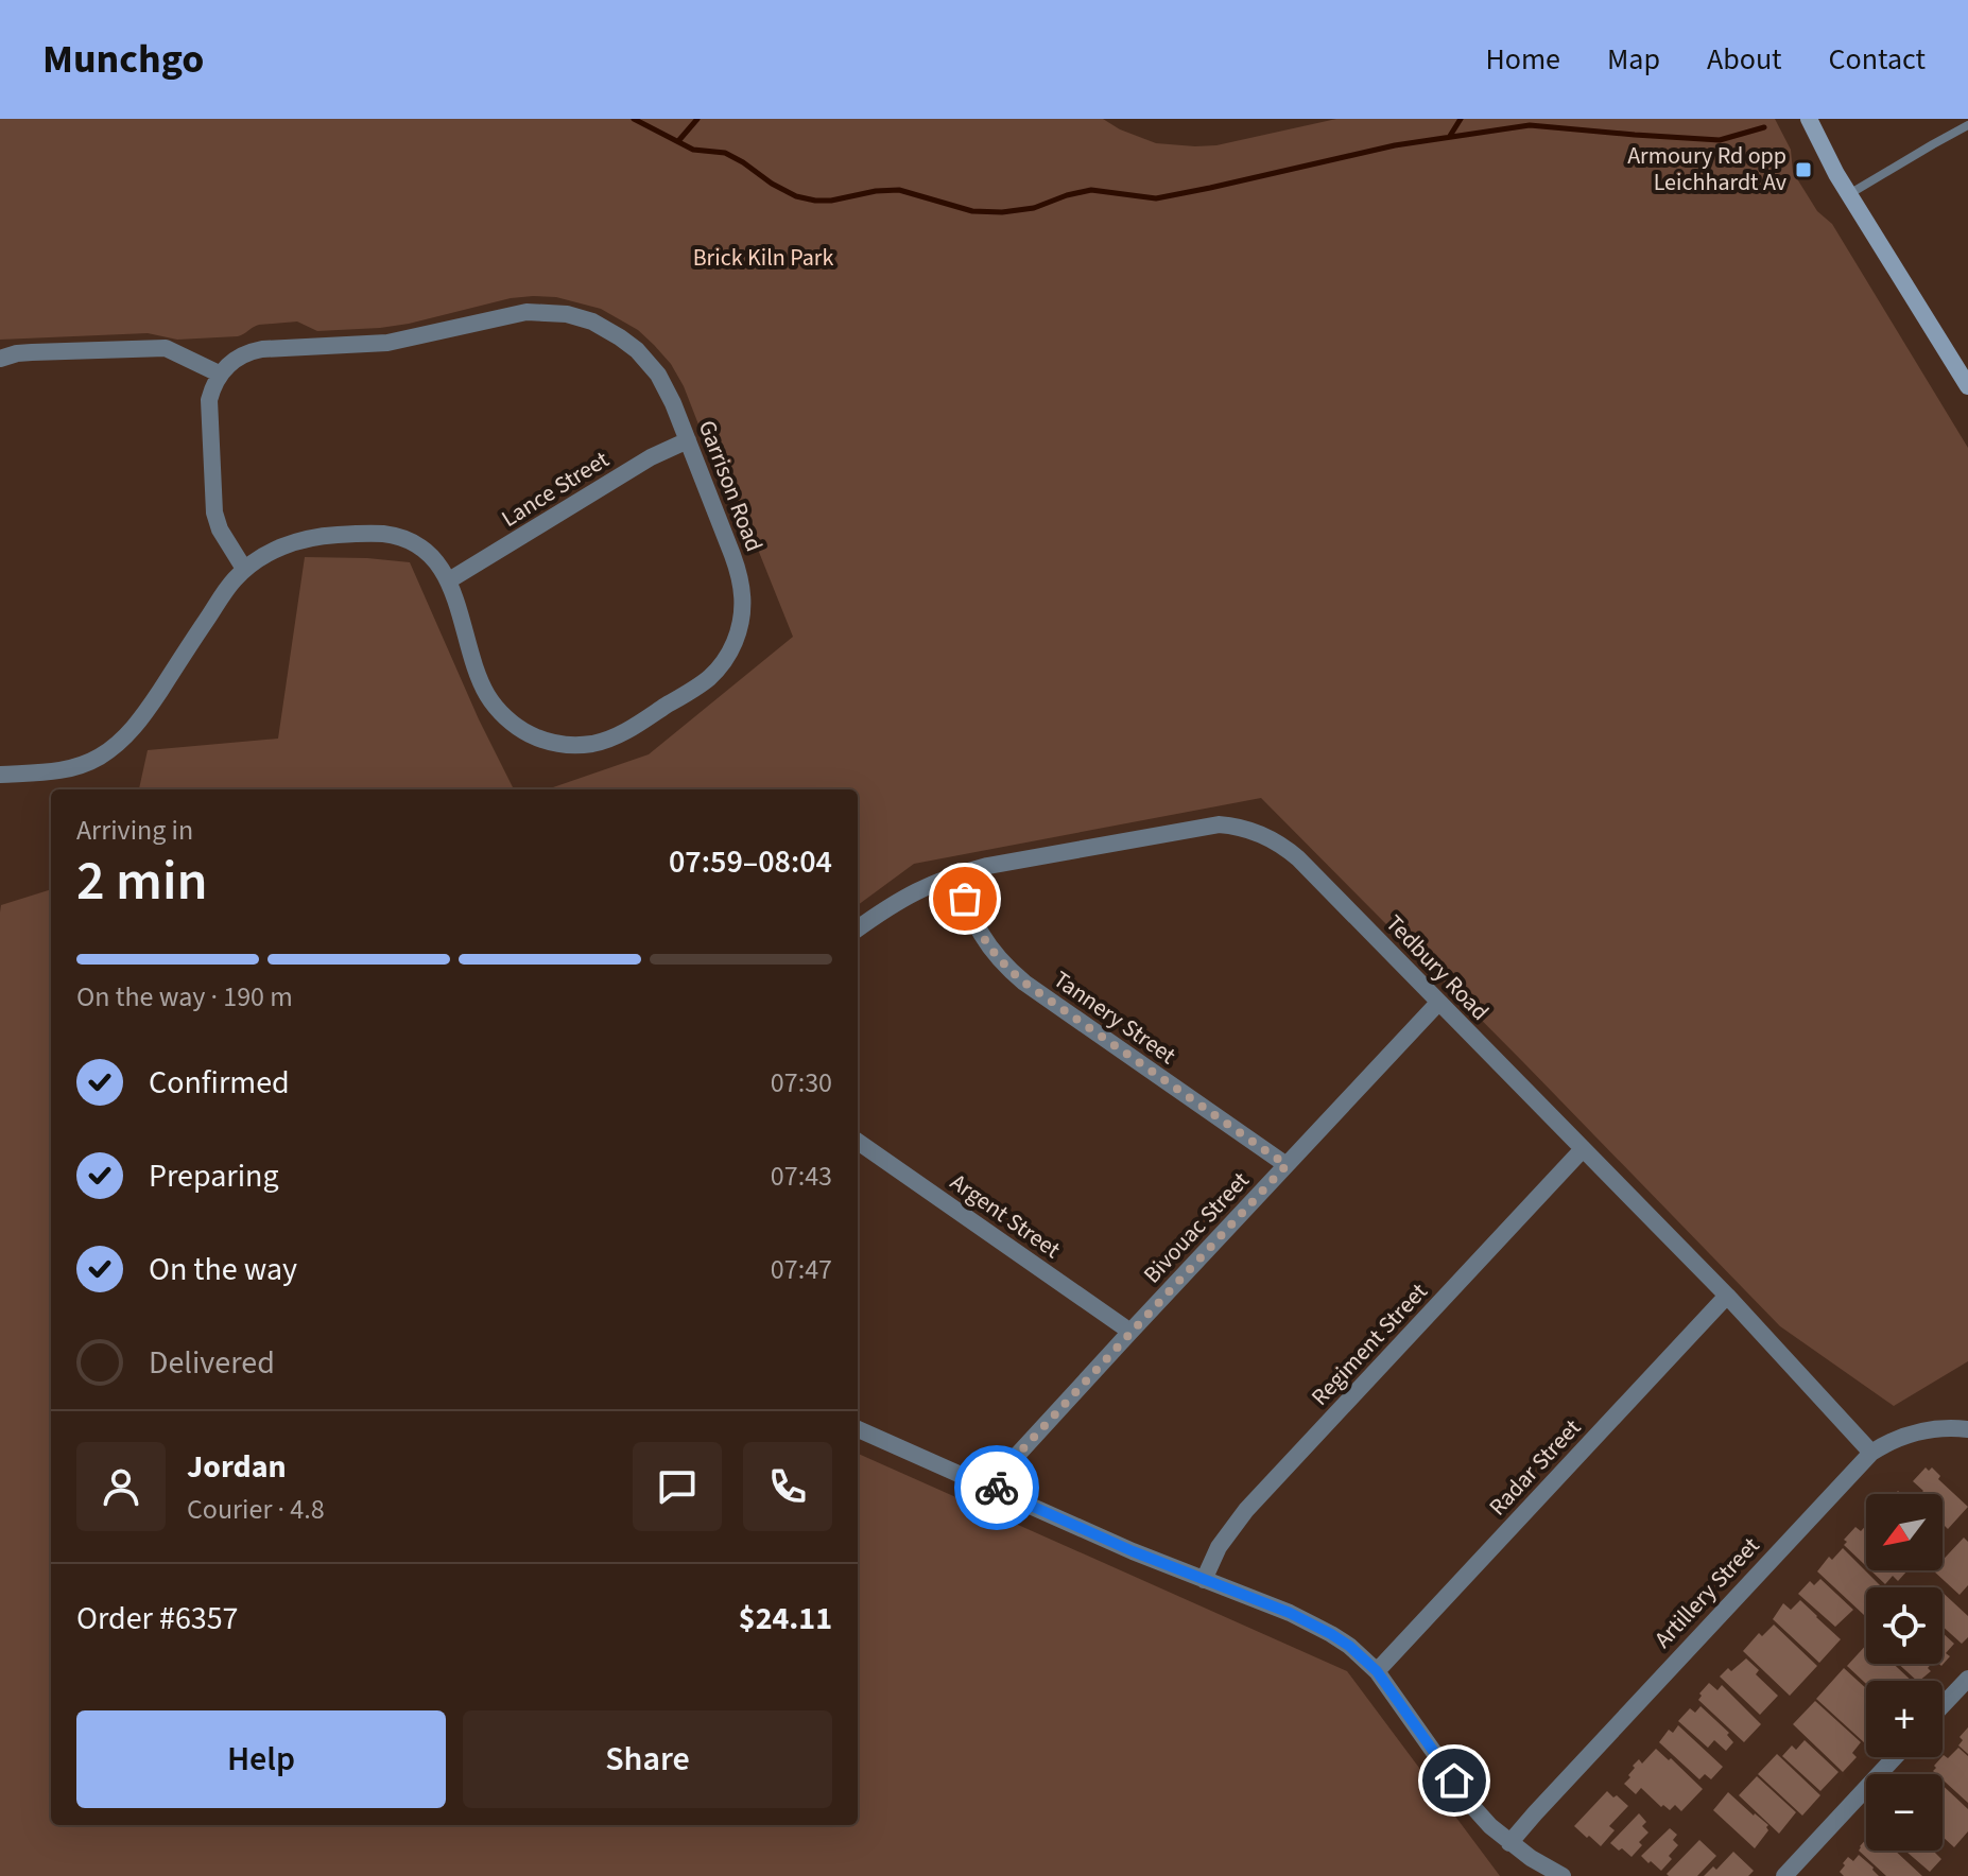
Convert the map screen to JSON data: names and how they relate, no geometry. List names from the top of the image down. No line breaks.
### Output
{"streets":{"street":["Garrison Road","Lance Street","Tedbury Road","Tannery Street","Argent Street","Bivouac Street","Regiment Street","Radar Street","Artillery Street"]},"crossings":[["Garrison Road","Lance Street"],["Tedbury Road","Tannery Street"],["Tedbury Road","Bivouac Street"],["Tedbury Road","Regiment Street"],["Tedbury Road","Radar Street"],["Tedbury Road","Artillery Street"],["Tannery Street","Bivouac Street"],["Argent Street","Bivouac Street"]],"parks":["Brick Kiln Park"],"places":{"transit":["Armoury Rd opp Leichhardt Av"]},"north":"bottom left","page":{"header":"Munchgo","nav":["Home","Map","About","Contact"],"heading":["2 min","Arriving in","07:59–08:04"],"panel":["Jordan","Courier · 4.8","Order #6357","$24.11"],"bar":"On the way · 190 m","list":[["Confirmed","07:30"],["Preparing","07:43"],["On the way","07:47"],"Delivered"],"map_buttons":["+","−"],"buttons":["Help","Share"]}}
